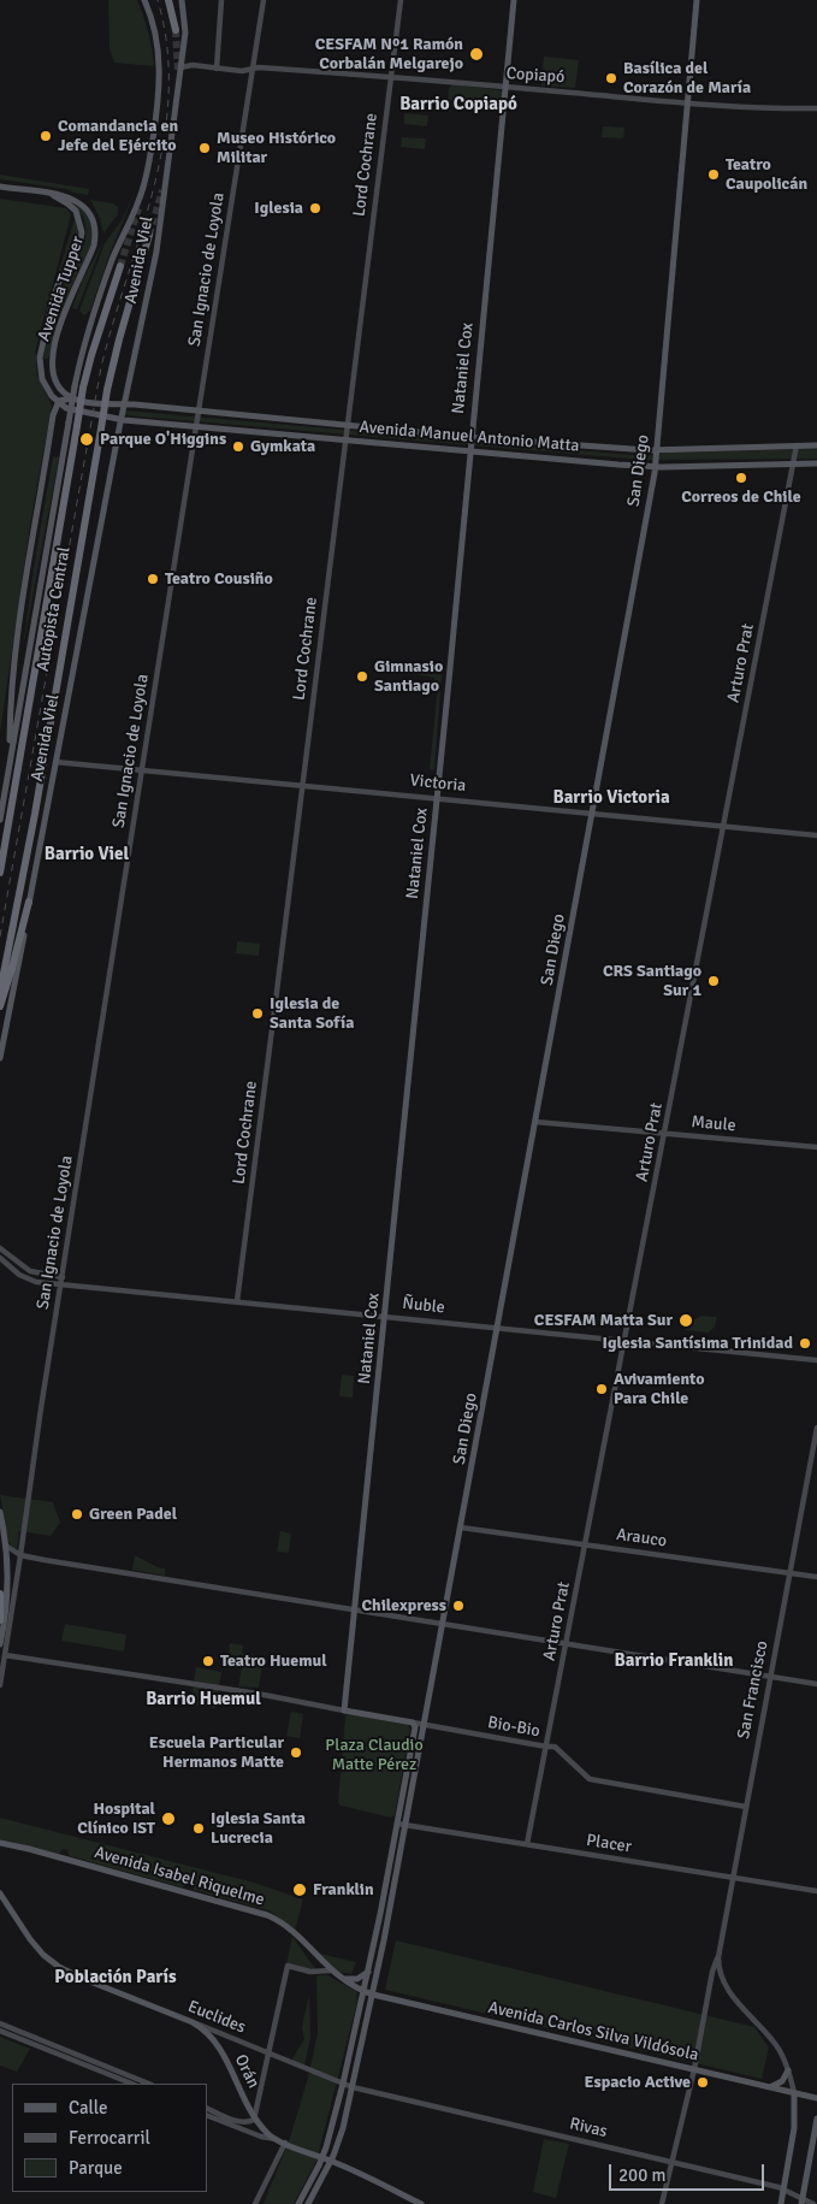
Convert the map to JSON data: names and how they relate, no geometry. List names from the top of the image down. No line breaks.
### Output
{"streets":{"highway":["Autopista Central"],"main road":["Avenida Viel","Avenida Tupper","Nataniel Cox","Avenida Manuel Antonio Matta","San Diego","Bio-Bio","Avenida Isabel Riquelme","Euclides","Avenida Carlos Silva Vildósola","Orán"],"street":["Copiapó","Lord Cochrane","San Ignacio de Loyola","Arturo Prat","Victoria","Maule","Ñuble","Arauco","San Francisco","Placer","Rivas"]},"crossings":[["Copiapó","Lord Cochrane"],["Copiapó","Avenida Viel"],["Copiapó","San Ignacio de Loyola"],["Copiapó","Nataniel Cox"],["Copiapó","San Diego"],["Lord Cochrane","Avenida Manuel Antonio Matta"],["Lord Cochrane","Victoria"],["Lord Cochrane","Ñuble"],["Avenida Viel","Avenida Manuel Antonio Matta"],["Avenida Viel","Autopista Central"],["Avenida Viel","Victoria"],["San Ignacio de Loyola","Avenida Manuel Antonio Matta"],["San Ignacio de Loyola","Victoria"],["San Ignacio de Loyola","Ñuble"],["San Ignacio de Loyola","Bio-Bio"],["Nataniel Cox","Avenida Manuel Antonio Matta"],["Nataniel Cox","Victoria"],["Nataniel Cox","Ñuble"],["Nataniel Cox","Bio-Bio"],["Avenida Manuel Antonio Matta","San Diego"],["Avenida Manuel Antonio Matta","Arturo Prat"],["San Diego","Victoria"],["San Diego","Maule"],["San Diego","Ñuble"],["San Diego","Arauco"],["San Diego","Bio-Bio"],["San Diego","Placer"],["San Diego","Euclides"],["San Diego","Avenida Carlos Silva Vildósola"],["San Diego","Rivas"],["Arturo Prat","Victoria"],["Arturo Prat","Maule"],["Arturo Prat","Ñuble"],["Arturo Prat","Arauco"],["Arturo Prat","Bio-Bio"],["Arturo Prat","Placer"],["Arauco","San Francisco"],["San Francisco","Bio-Bio"],["San Francisco","Placer"],["San Francisco","Avenida Carlos Silva Vildósola"],["San Francisco","Rivas"],["Avenida Isabel Riquelme","Avenida Carlos Silva Vildósola"],["Euclides","Orán"],["Euclides","Rivas"]],"districts":["Barrio Copiapó","Barrio Victoria","Barrio Viel","Barrio Franklin","Barrio Huemul","Población París"],"parks":["Plaza Claudio Matte Pérez"],"places":["CESFAM Nº1 Ramón Corbalán Melgarejo","Basílica del Corazón de María","Comandancia en Jefe del Ejército","Museo Histórico Militar","Teatro Caupolicán","Iglesia","Parque O'Higgins","Gymkata","Correos de Chile","Teatro Cousiño","Gimnasio Santiago","CRS Santiago Sur 1","Iglesia de Santa Sofía","CESFAM Matta Sur","Iglesia Santísima Trinidad","Avivamiento Para Chile","Green Padel","Chilexpress","Teatro Huemul","Escuela Particular Hermanos Matte","Hospital Clínico IST","Iglesia Santa Lucrecia","Franklin","Espacio Active"],"legend":["Calle","Ferrocarril","Parque"],"scale_bar":"200 m"}
